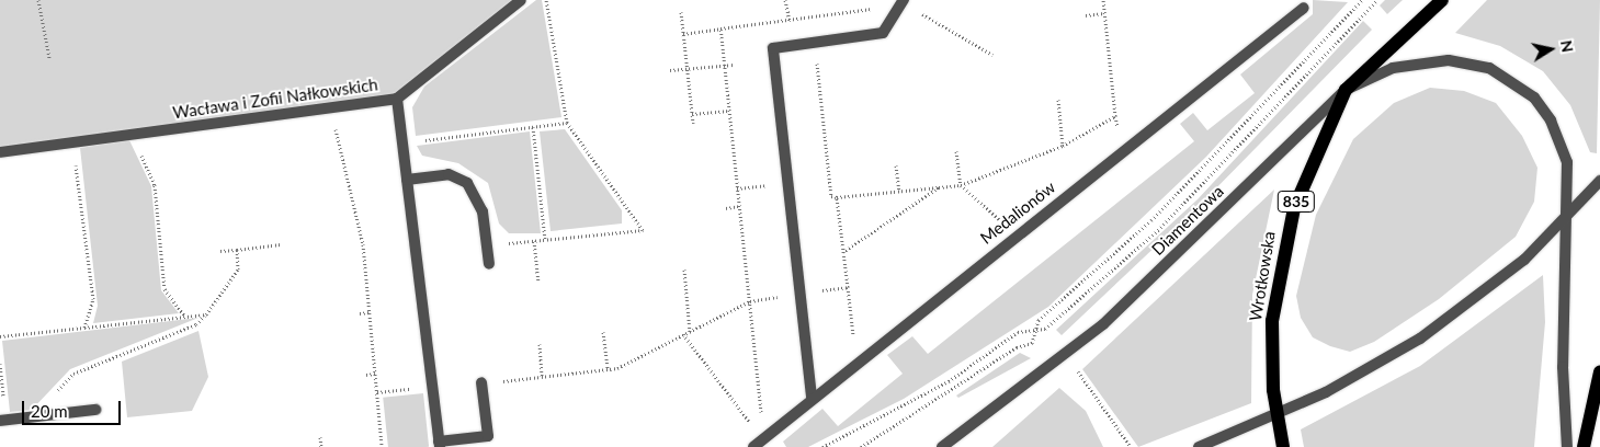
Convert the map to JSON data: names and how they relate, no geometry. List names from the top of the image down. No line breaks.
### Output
{"streets":{"main road":["835","Diamentowa","Wrotkowska"],"street":["Wacława i Zofii Nałkowskich","Medalionów"]},"crossings":[["Diamentowa","Wrotkowska"]],"scale_bar":"20 m","north":"right"}
